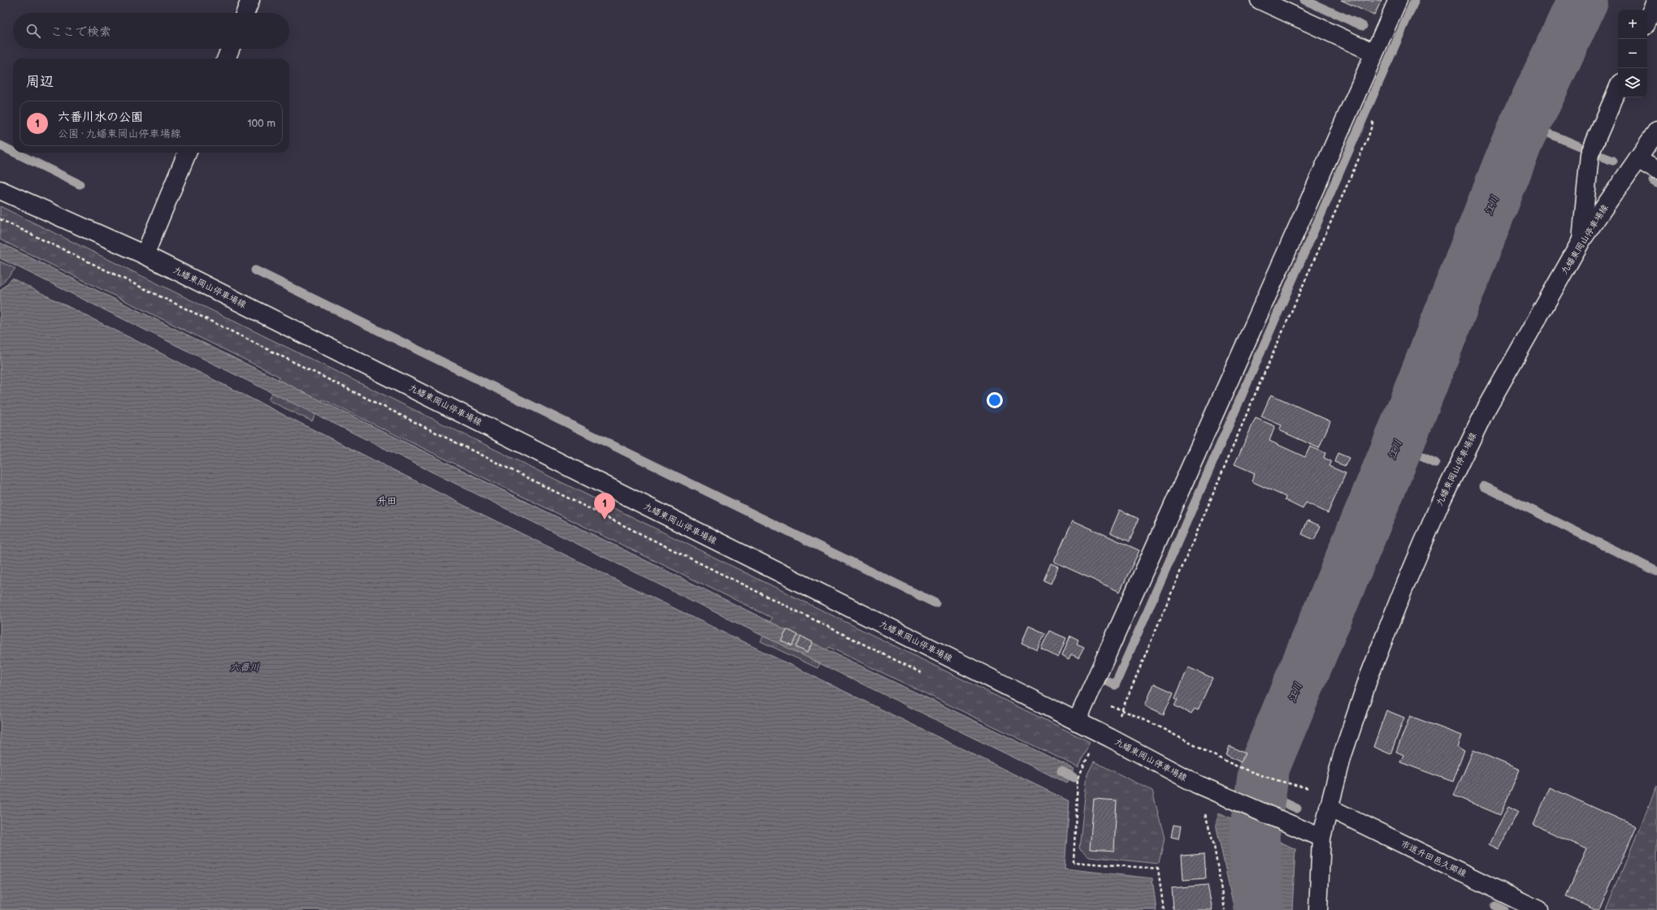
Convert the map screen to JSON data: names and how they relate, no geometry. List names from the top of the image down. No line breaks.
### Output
{"streets":{"main road":["九蟠東岡山停車場線","市道升田邑久郷線"]},"crossings":[["九蟠東岡山停車場線","市道升田邑久郷線"]],"districts":["升田"],"water":["江川","六番川"],"page":{"map_buttons":["+","−"],"search":"ここで検索","heading":"周辺","list":[{"mark":"1","name":"六番川水の公園","note":"公園 · 九蟠東岡山停車場線","value":"100 m"}],"pins":"1"}}
